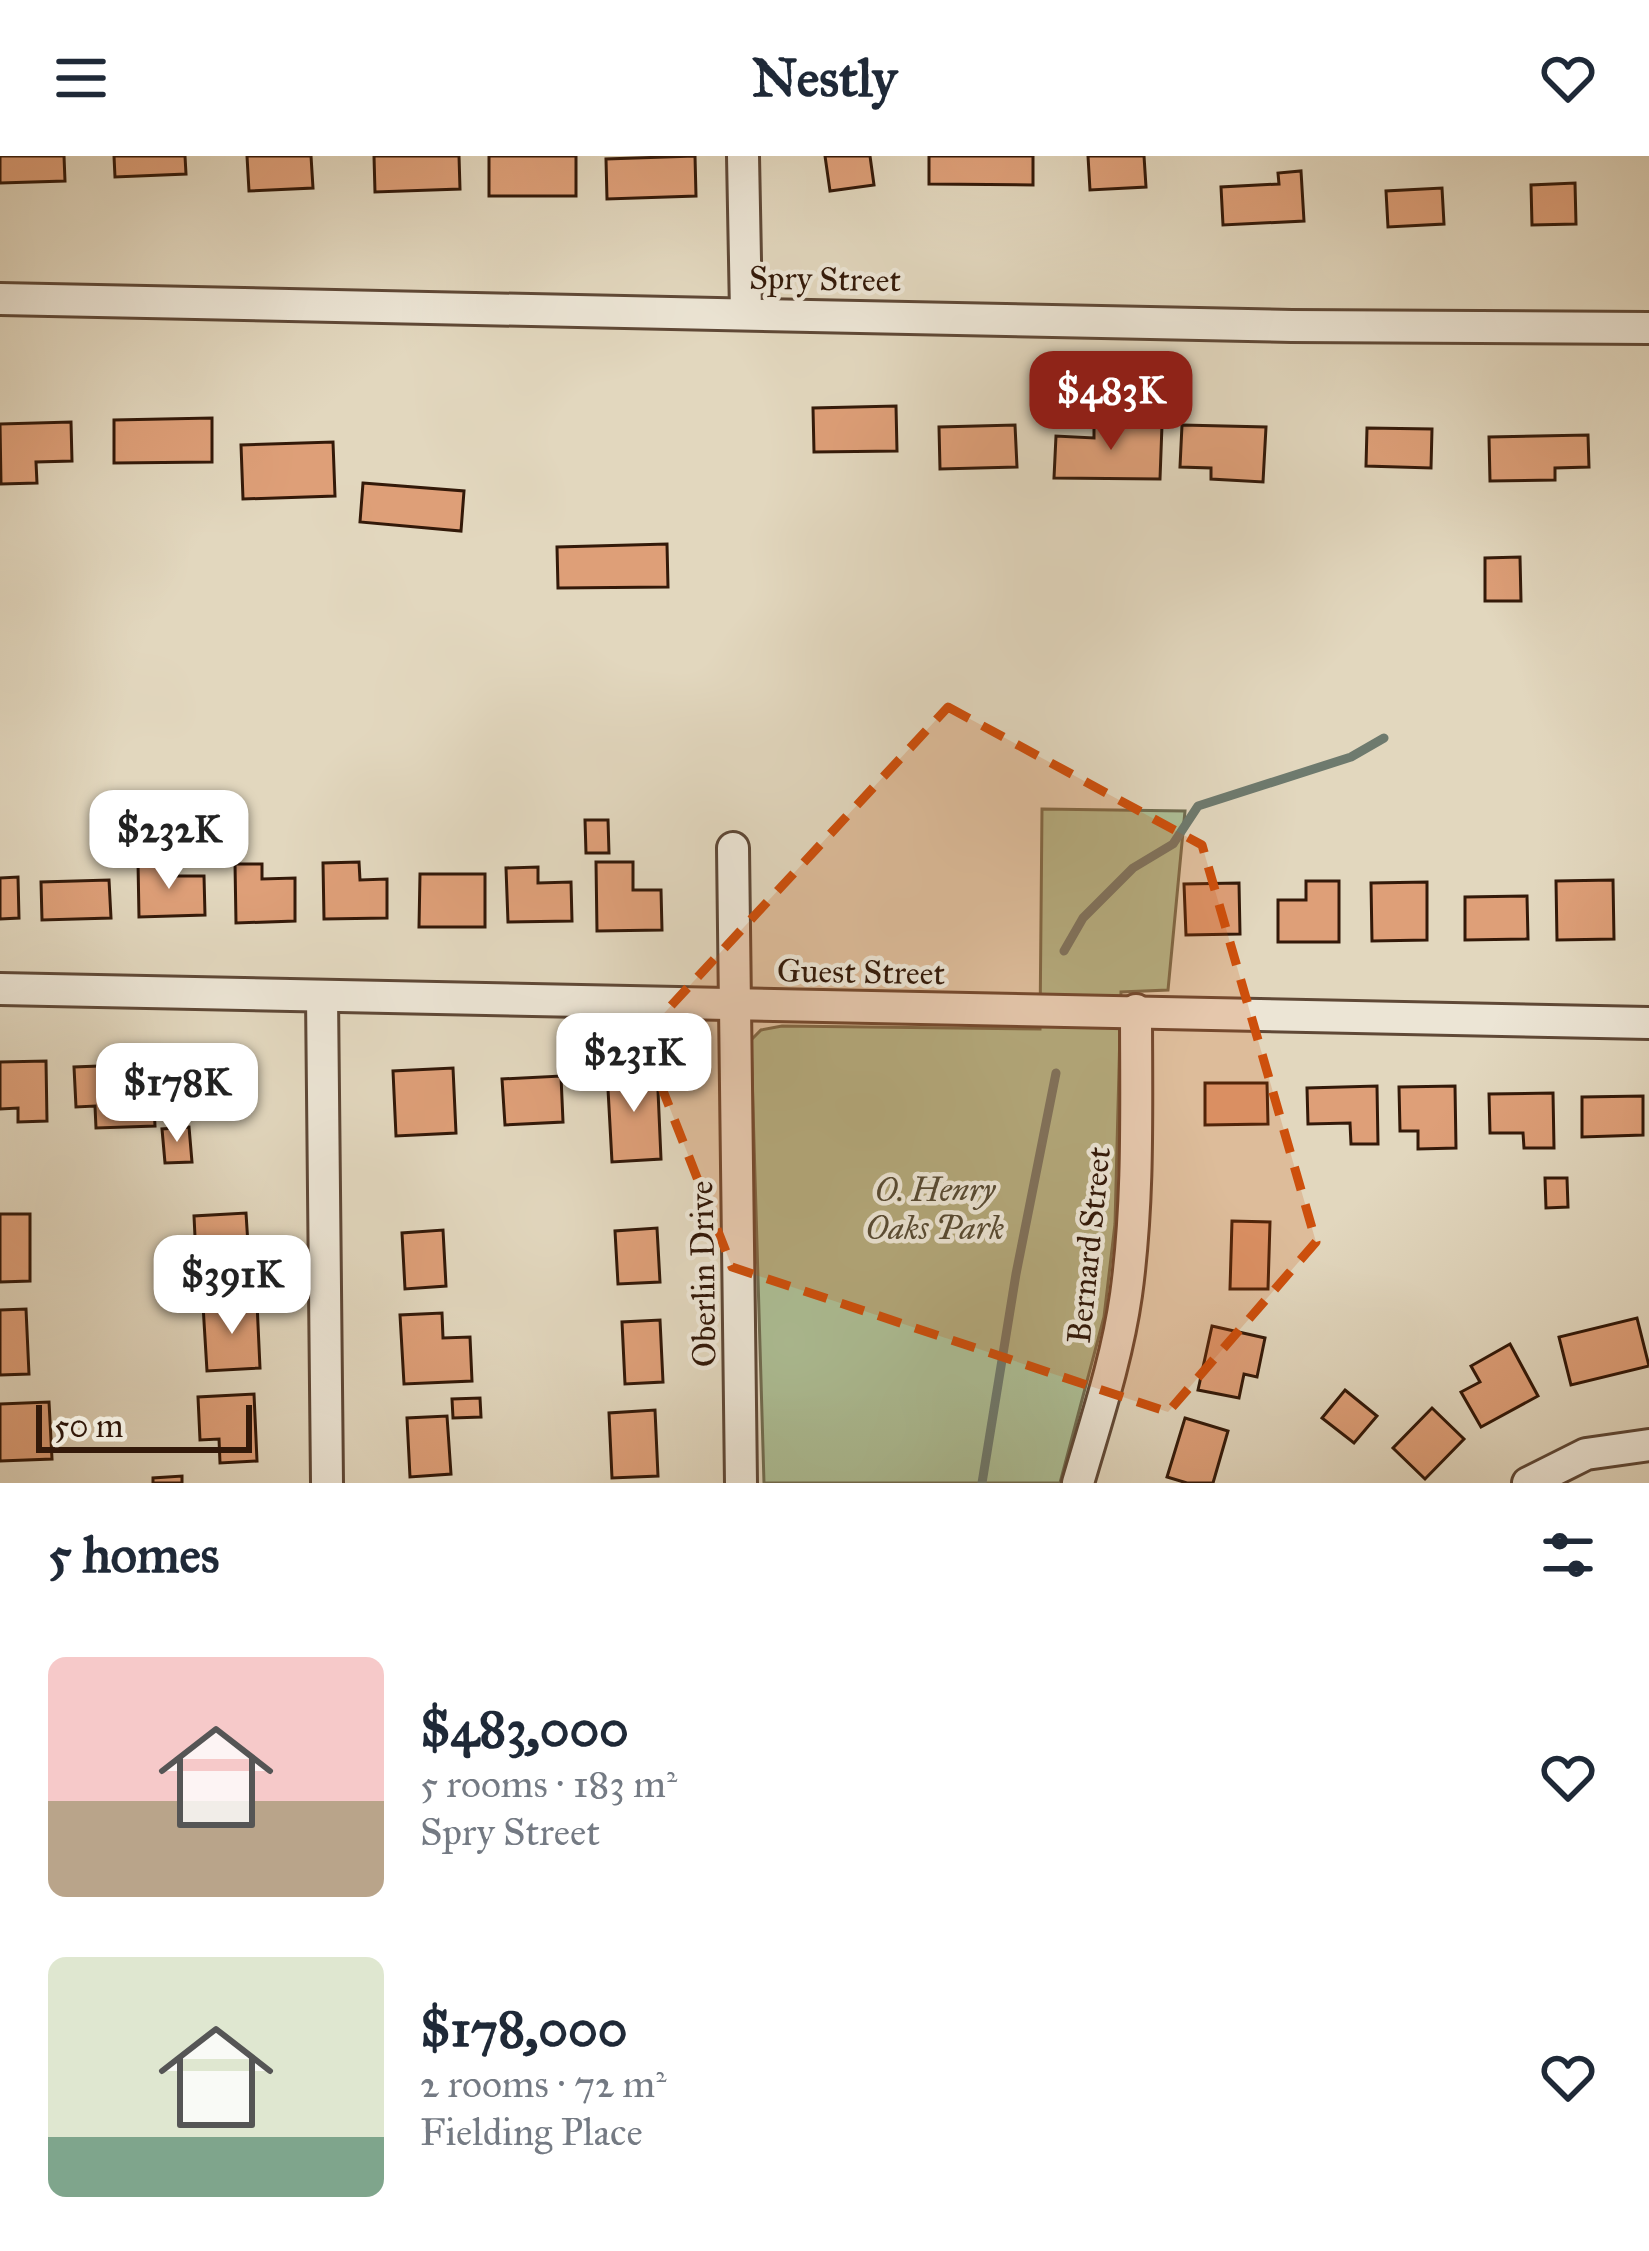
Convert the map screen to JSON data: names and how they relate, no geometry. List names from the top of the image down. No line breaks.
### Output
{"streets":{"street":["Spry Street","Guest Street","Bernard Street","Oberlin Drive"]},"crossings":[["Guest Street","Bernard Street"],["Guest Street","Oberlin Drive"]],"parks":["O. Henry Oaks Park"],"scale_bar":"50 m","page":{"header":"Nestly","price":["$483K","$232K","$231K","$178K","$391K"],"scale":"50 m","heading":"5 homes","list":[{"name":"$483,000","note":"5 rooms · 183 m² · Spry Street"},{"name":"$178,000","note":"2 rooms · 72 m² · Fielding Place"}]}}
